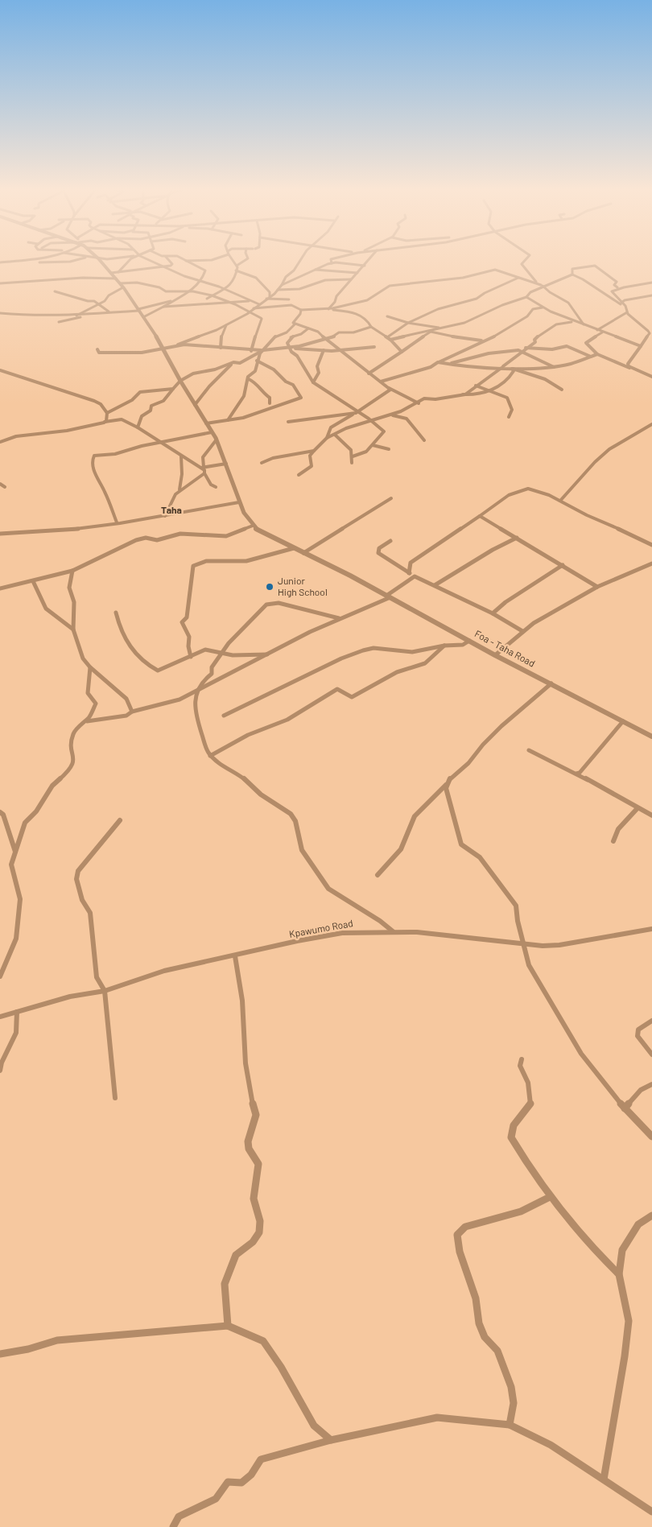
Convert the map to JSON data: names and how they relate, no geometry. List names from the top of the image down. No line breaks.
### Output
{"streets":{"street":["Foa - Taha Road","Kpawumo Road"]},"districts":["Taha"],"places":["Junior High School"]}
